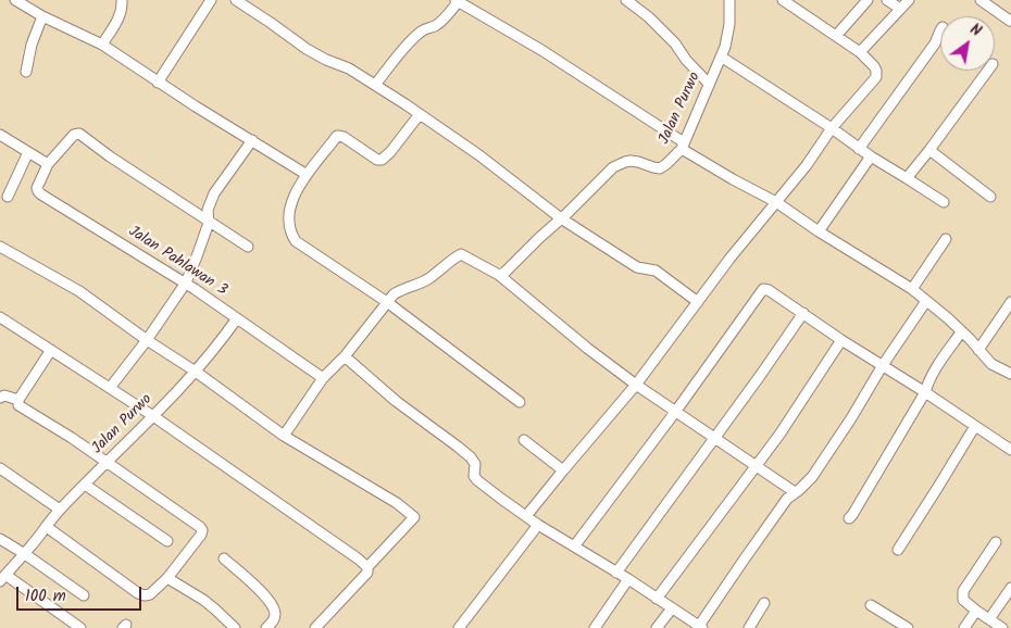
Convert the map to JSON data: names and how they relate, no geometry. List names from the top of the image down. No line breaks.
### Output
{"streets":{"street":["Jalan Purwo","Jalan Pahlawan 3"]},"crossings":[["Jalan Purwo","Jalan Pahlawan 3"]],"scale_bar":"100 m","north":"top right"}
